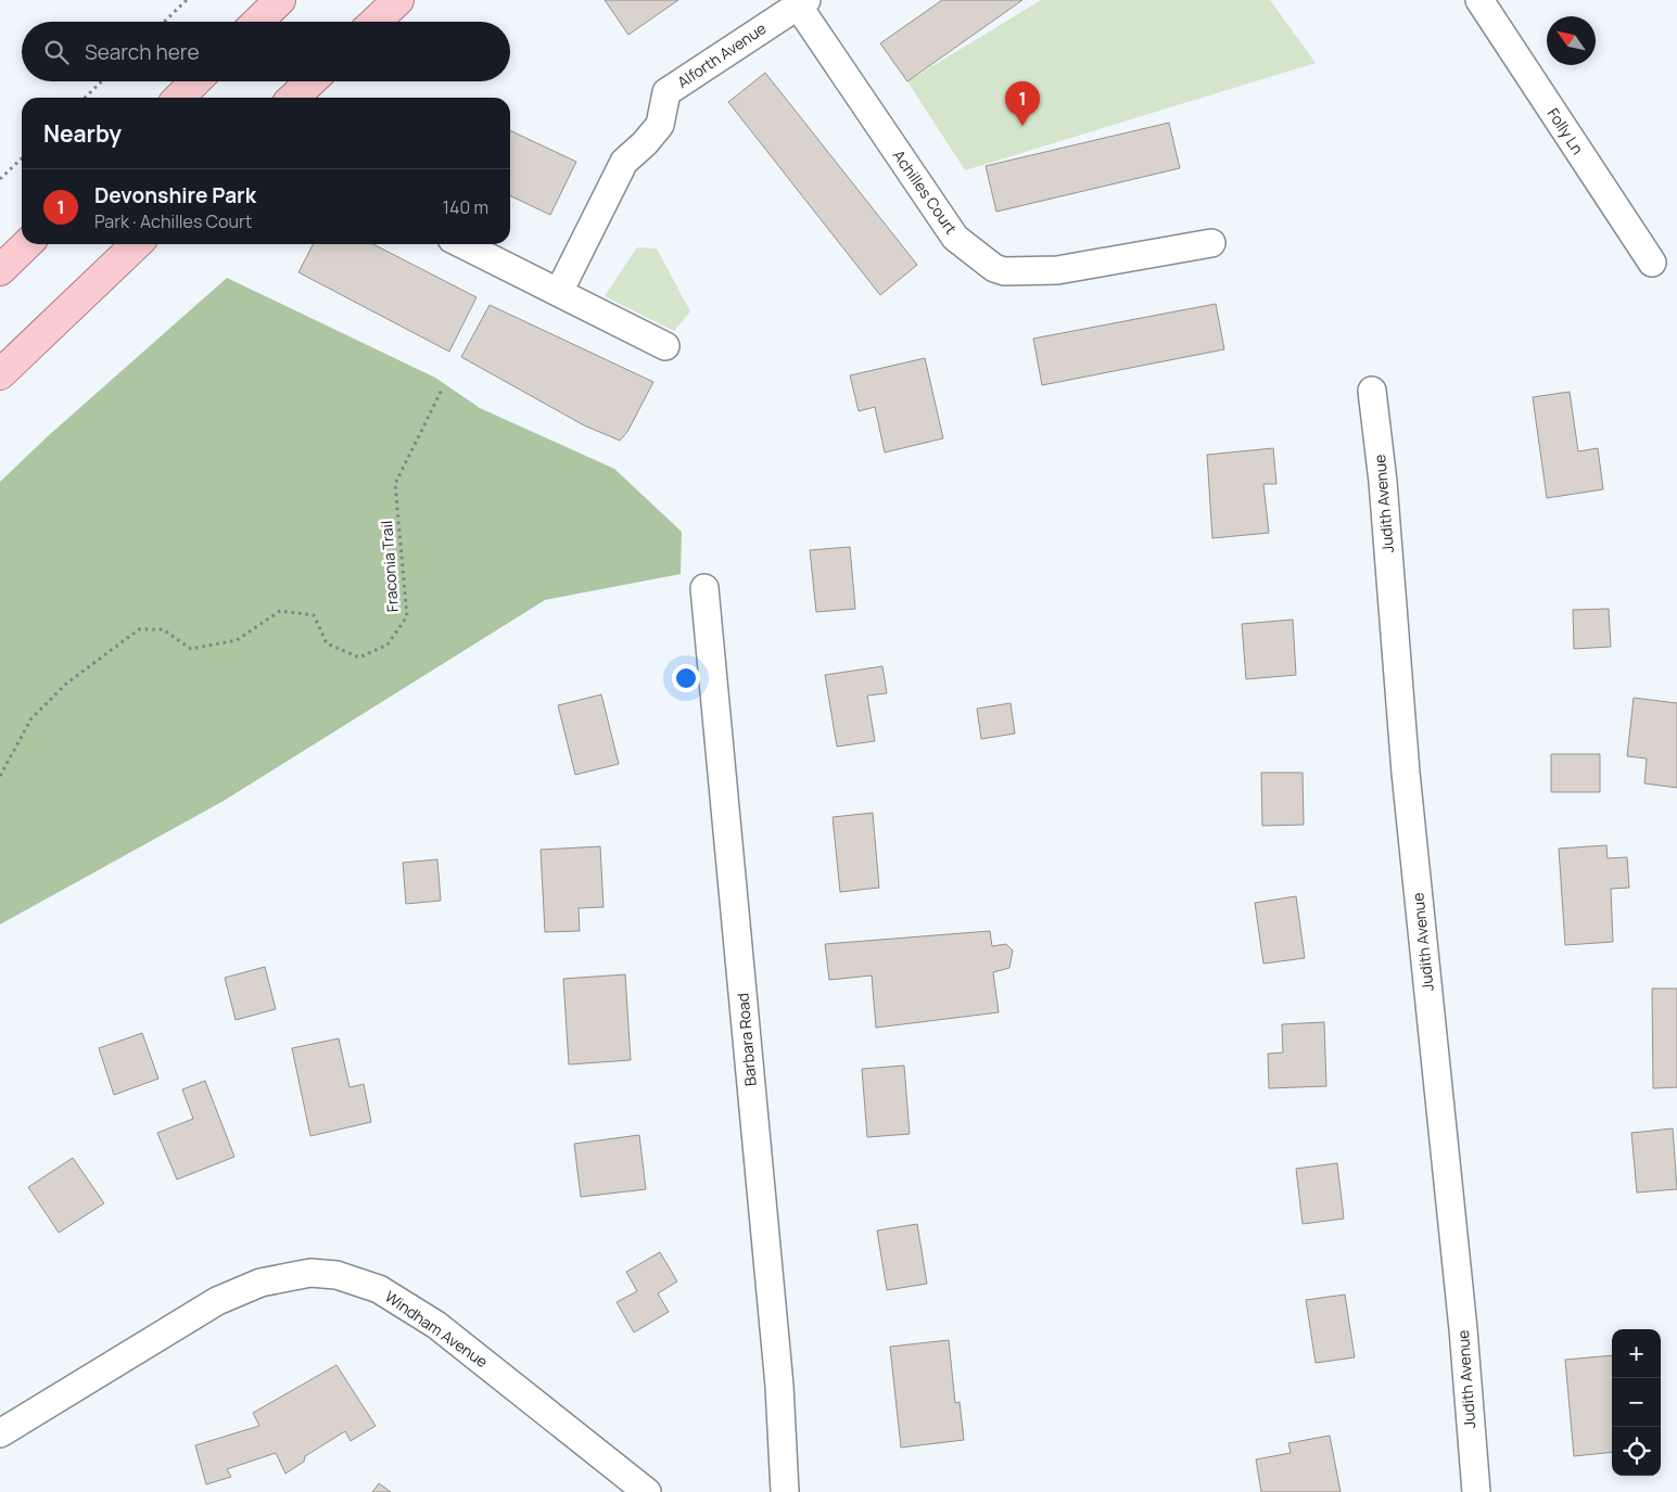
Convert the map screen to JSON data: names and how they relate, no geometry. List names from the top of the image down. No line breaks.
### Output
{"streets":{"street":["Alforth Avenue","Folly Ln","Achilles Court","Judith Avenue","Barbara Road","Windham Avenue"],"path":["Fraconia Trail"]},"crossings":[["Alforth Avenue","Achilles Court"]],"north":"top left","page":{"search":"Search here","pins":"1","heading":"Nearby","list":[{"mark":"1","name":"Devonshire Park","note":"Park · Achilles Court","value":"140 m"}],"map_buttons":["+","−"]}}
